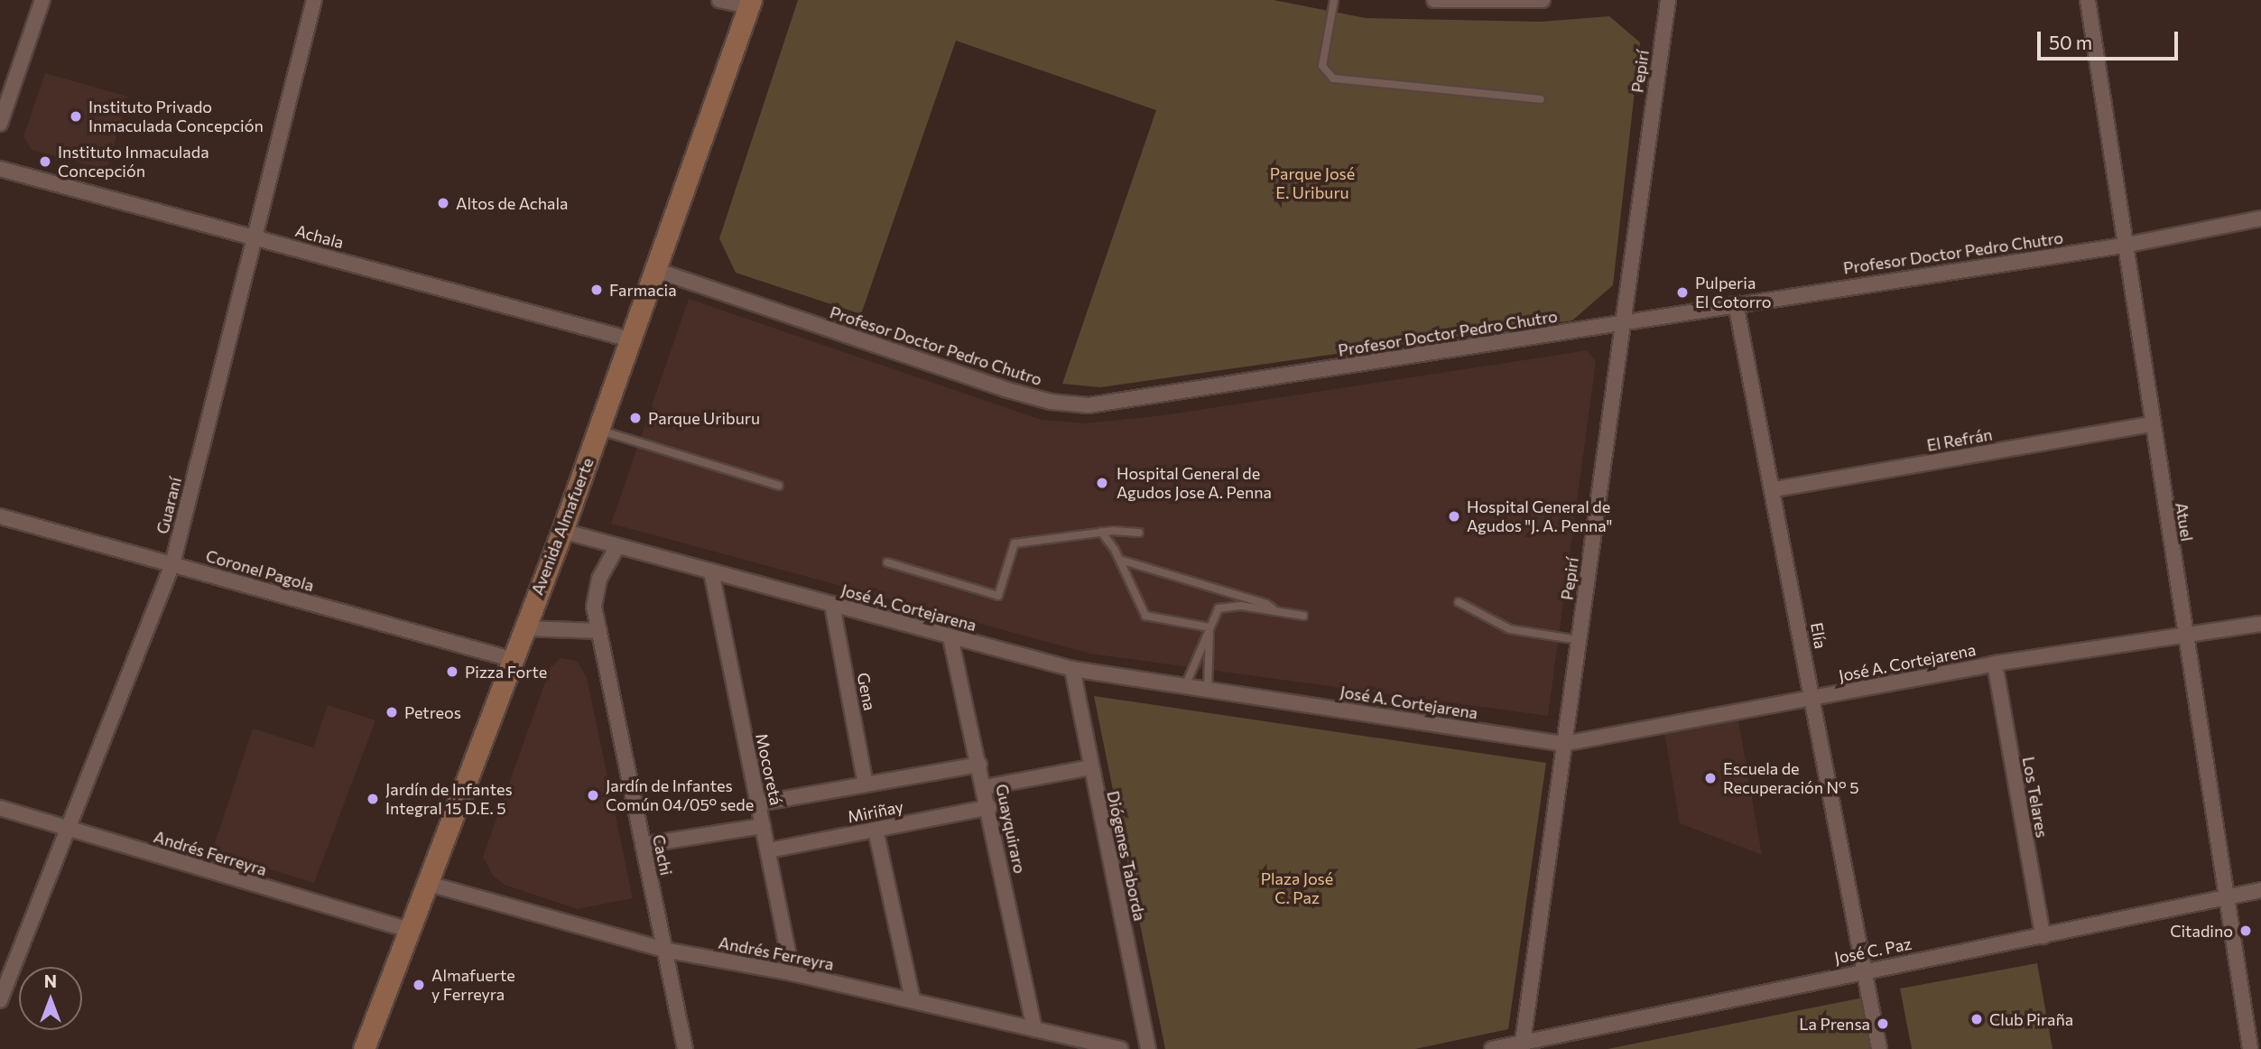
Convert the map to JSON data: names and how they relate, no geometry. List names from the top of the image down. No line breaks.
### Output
{"streets":{"main road":["Avenida Almafuerte"],"street":["Pepirí","Achala","Profesor Doctor Pedro Chutro","El Refrán","Guaraní","Atuel","Coronel Pagola","José A. Cortejarena","Elía","Gena","Mocoretá","Los Telares","Miriñay","Guayquiraro","Andrés Ferreyra","Cachi","Diógenes Taborda","José C. Paz"]},"crossings":[["Pepirí","Profesor Doctor Pedro Chutro"],["Pepirí","José A. Cortejarena"],["Pepirí","José C. Paz"],["Achala","Guaraní"],["Achala","Avenida Almafuerte"],["Profesor Doctor Pedro Chutro","Atuel"],["Profesor Doctor Pedro Chutro","Avenida Almafuerte"],["Profesor Doctor Pedro Chutro","Elía"],["El Refrán","Atuel"],["El Refrán","Elía"],["Guaraní","Coronel Pagola"],["Guaraní","Andrés Ferreyra"],["Atuel","José A. Cortejarena"],["Atuel","José C. Paz"],["Avenida Almafuerte","Coronel Pagola"],["Avenida Almafuerte","José A. Cortejarena"],["Avenida Almafuerte","Andrés Ferreyra"],["José A. Cortejarena","Elía"],["José A. Cortejarena","Gena"],["José A. Cortejarena","Mocoretá"],["José A. Cortejarena","Los Telares"],["José A. Cortejarena","Guayquiraro"],["José A. Cortejarena","Cachi"],["José A. Cortejarena","Diógenes Taborda"],["Elía","José C. Paz"],["Gena","Miriñay"],["Mocoretá","Miriñay"],["Mocoretá","Andrés Ferreyra"],["Los Telares","José C. Paz"],["Miriñay","Guayquiraro"],["Guayquiraro","Andrés Ferreyra"],["Andrés Ferreyra","Cachi"]],"parks":["Parque José E. Uriburu","Plaza José C. Paz"],"places":["Instituto Privado Inmaculada Concepción","Instituto Inmaculada Concepción","Altos de Achala","Farmacia","Pulperia El Cotorro","Parque Uriburu","Hospital General de Agudos Jose A. Penna","Hospital General de Agudos \"J. A. Penna\"","Pizza Forte","Petreos","Escuela de Recuperación N° 5","Jardín de Infantes Común 04/05° sede","Jardín de Infantes Integral 15 D.E. 5","Citadino","Almafuerte y Ferreyra","Club Piraña","La Prensa"],"scale_bar":"50 m","north":"top"}
